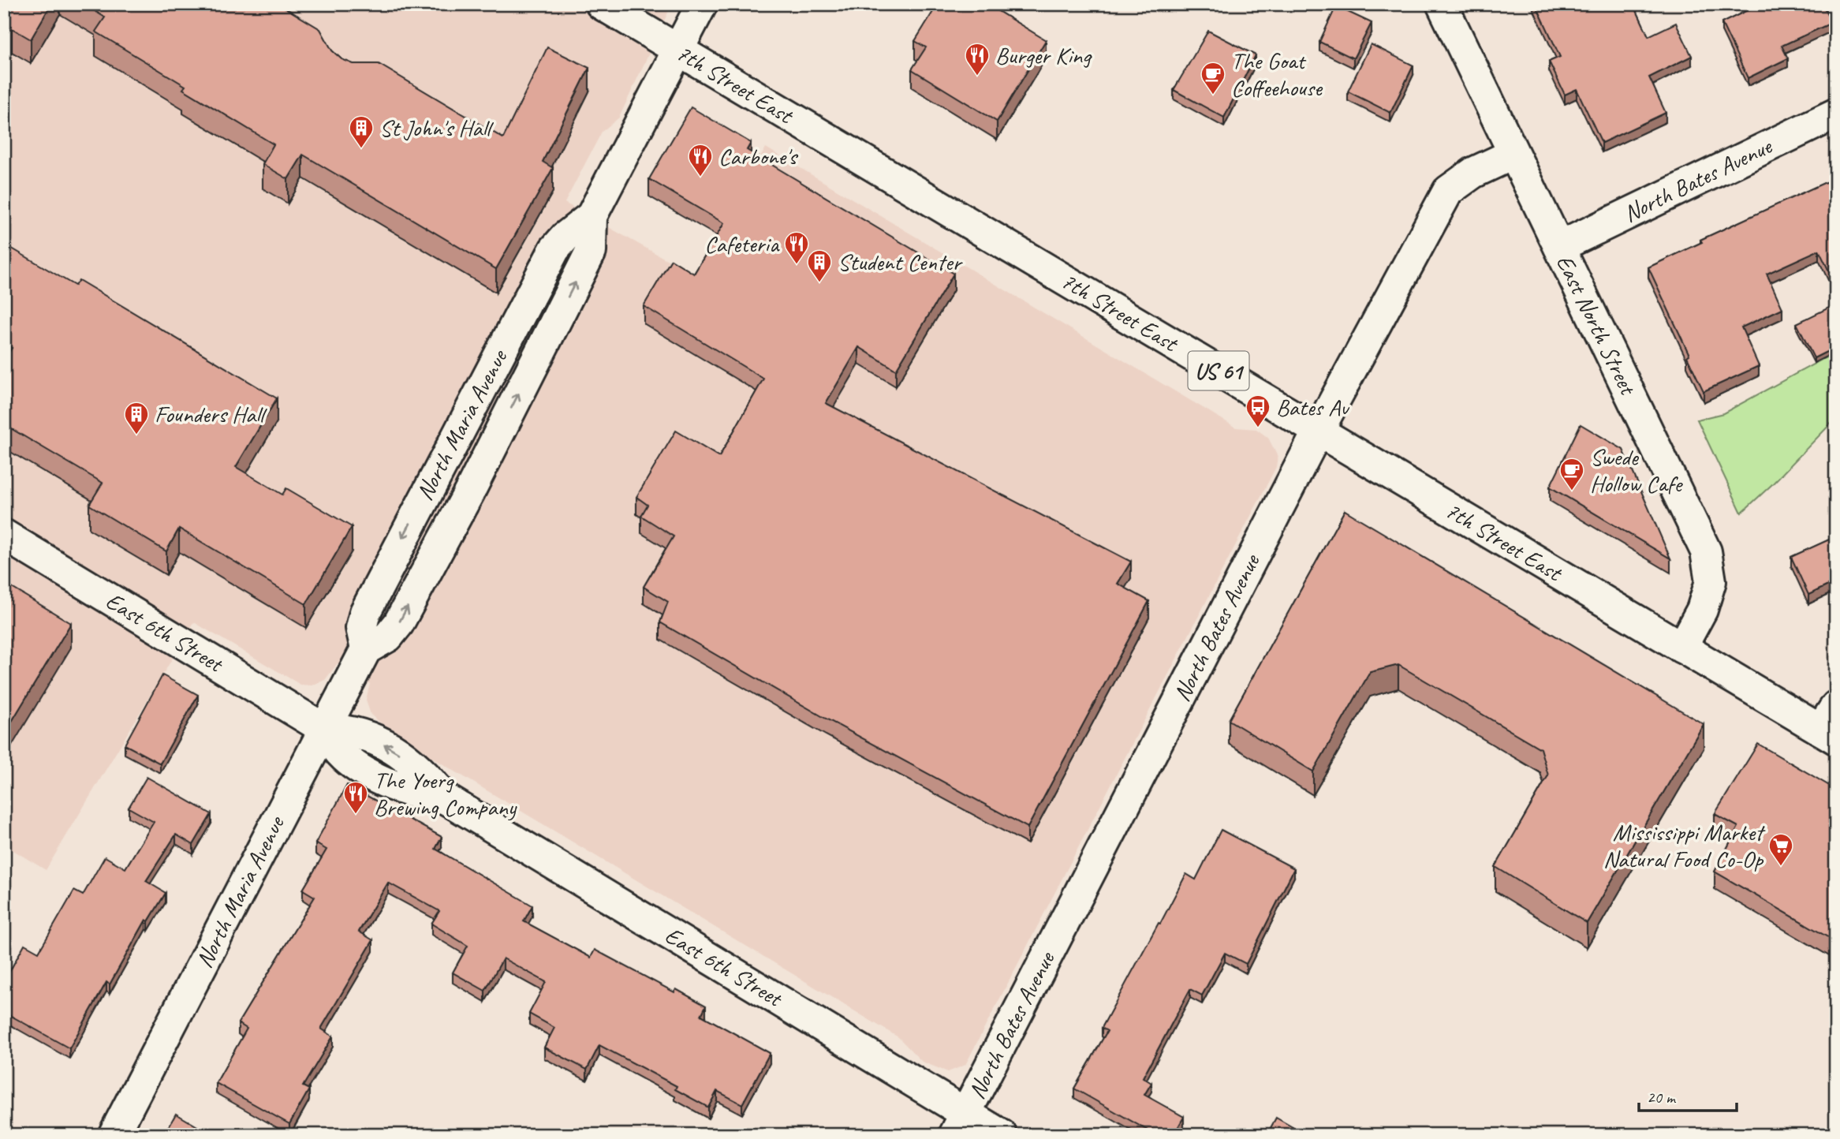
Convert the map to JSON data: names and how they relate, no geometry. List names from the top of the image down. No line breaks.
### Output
{"streets":{"street":["7th Street East","North Bates Avenue","East North Street","US 61","North Maria Avenue","East 6th Street"]},"crossings":[["7th Street East","North Bates Avenue"],["7th Street East","East North Street"],["7th Street East","North Maria Avenue"],["North Bates Avenue","East North Street"],["North Bates Avenue","East 6th Street"],["North Maria Avenue","East 6th Street"]],"places":{"restaurant":["Burger King","Carbone's","Cafeteria","The Yoerg Brewing Company"],"cafe":["The Goat Coffeehouse","Swede Hollow Cafe"],"building":["St John's Hall","Student Center","Founders Hall"],"bus stop":["Bates Av"],"supermarket":["Mississippi Market Natural Food Co-Op"]},"scale_bar":"20 m"}
